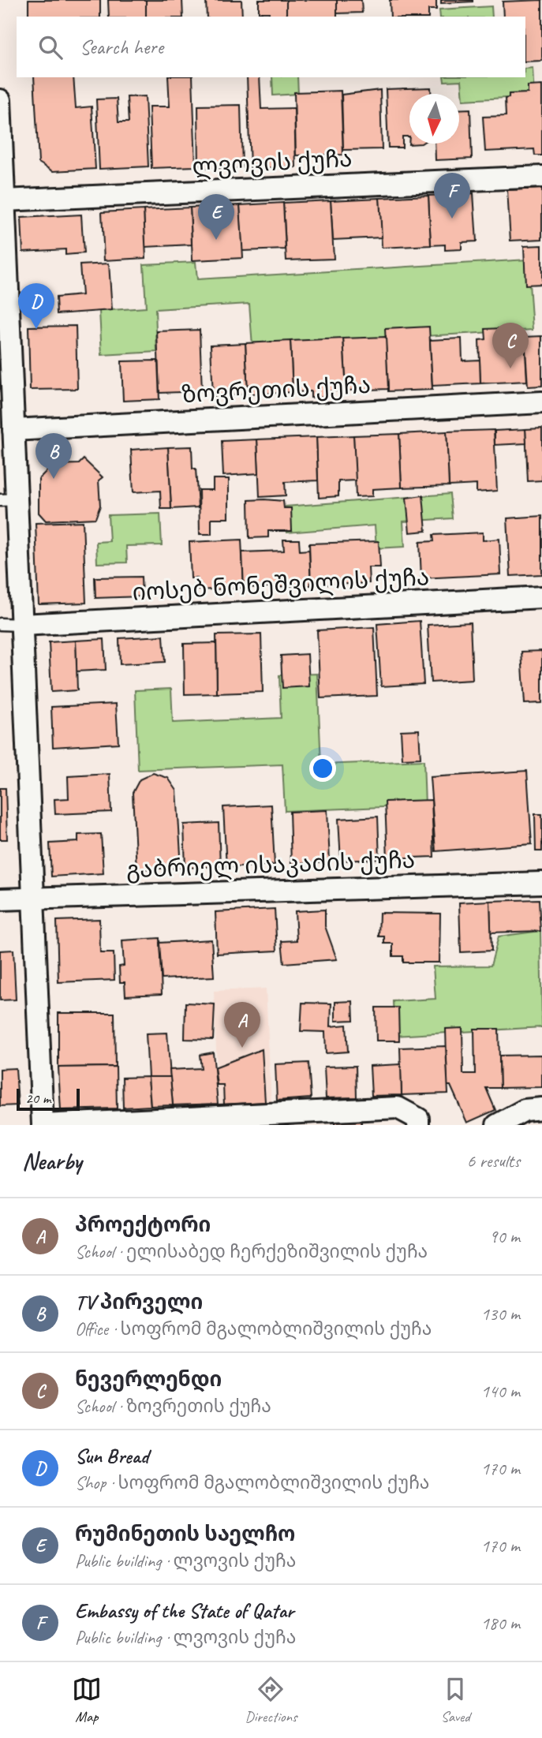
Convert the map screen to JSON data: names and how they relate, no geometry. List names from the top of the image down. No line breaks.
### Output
{"streets":{"street":["ლვოვის ქუჩა","ზოვრეთის ქუჩა","იოსებ ნონეშვილის ქუჩა","გაბრიელ ისაკაძის ქუჩა"]},"scale_bar":"20 m","north":"bottom","page":{"search":"Search here","pins":["F","E","D","C","B","A"],"scale":"20 m","heading":["Nearby","6 results"],"list":[{"mark":"A","name":"პროექტორი","note":"School · ელისაბედ ჩერქეზიშვილის ქუჩა","value":"90 m"},{"mark":"B","name":"TV პირველი","note":"Office · სოფრომ მგალობლიშვილის ქუჩა","value":"130 m"},{"mark":"C","name":"ნევერლენდი","note":"School · ზოვრეთის ქუჩა","value":"140 m"},{"mark":"D","name":"Sun Bread","note":"Shop · სოფრომ მგალობლიშვილის ქუჩა","value":"170 m"},{"mark":"E","name":"რუმინეთის საელჩო","note":"Public building · ლვოვის ქუჩა","value":"170 m"},{"mark":"F","name":"Embassy of the State of Qatar","note":"Public building · ლვოვის ქუჩა","value":"180 m"}],"nav":["Map","Directions","Saved"]}}
